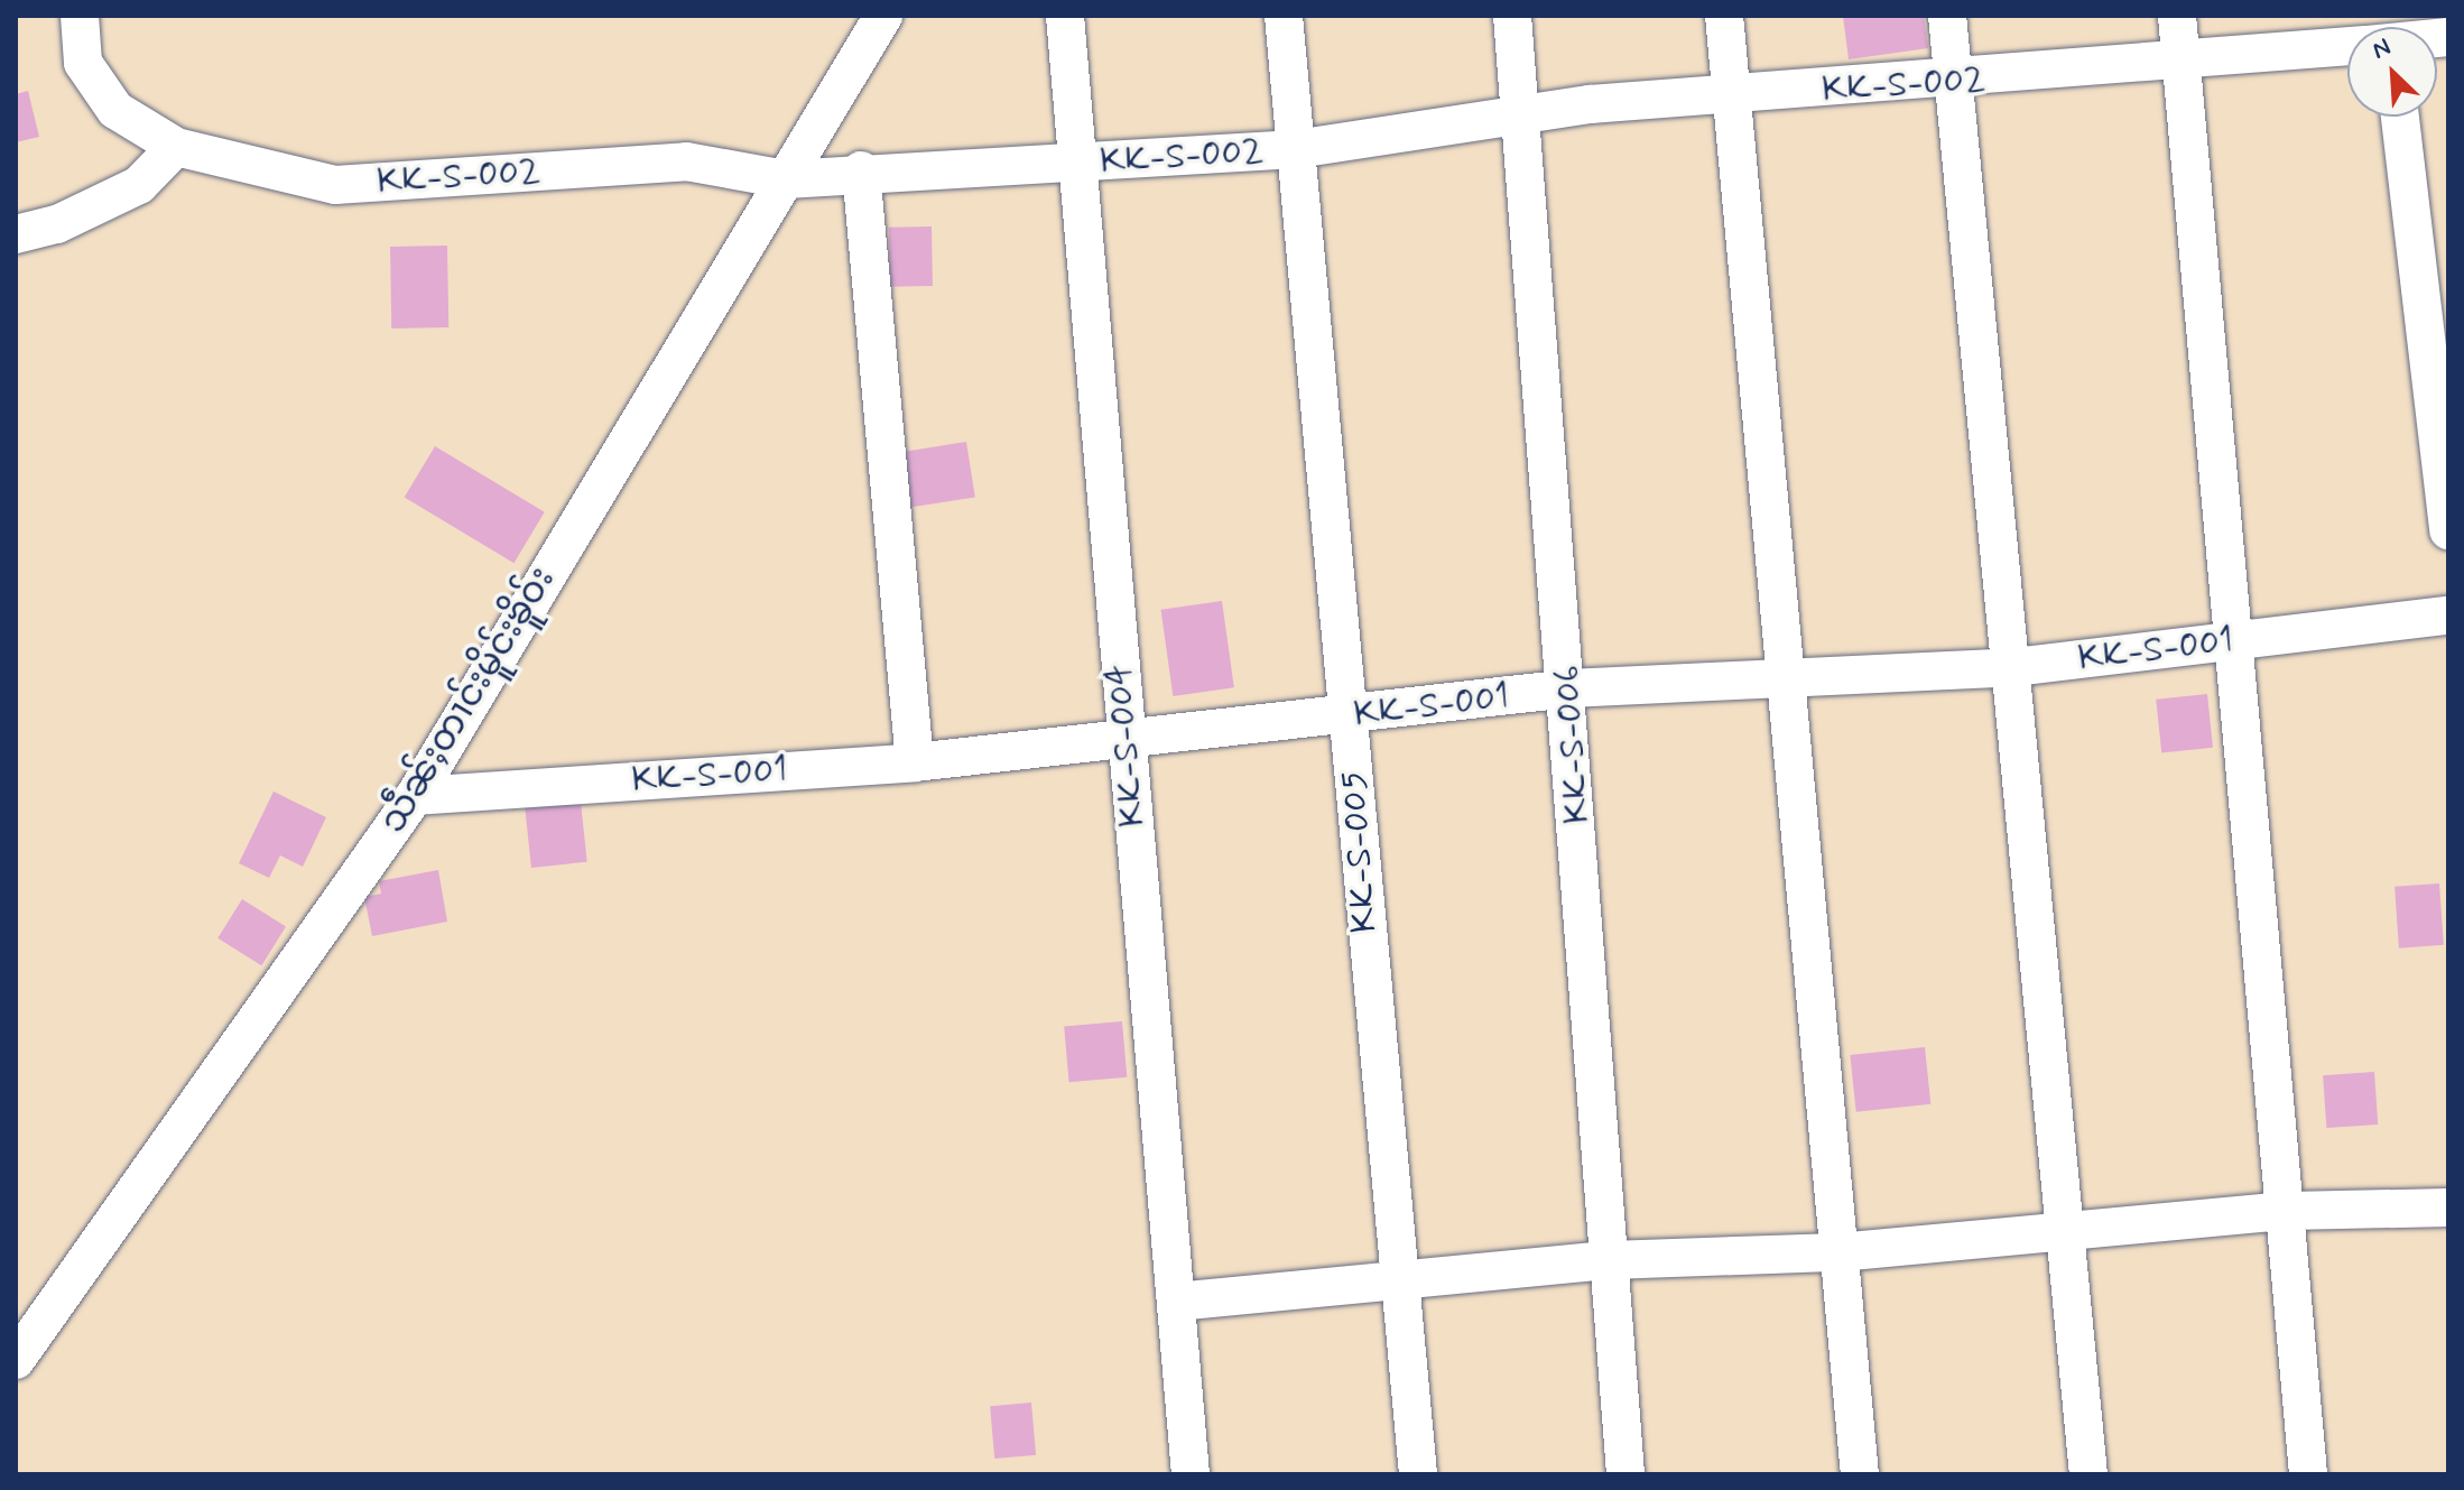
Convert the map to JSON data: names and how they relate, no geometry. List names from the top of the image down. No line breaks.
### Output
{"streets":{"street":["KK-S-002","KK-S-001","သဵၼ်ႈတၢင်းမိူင်းၶိူဝ်း","KK-S-006","KK-S-004","KK-S-005"]},"crossings":[["KK-S-002","သဵၼ်ႈတၢင်းမိူင်းၶိူဝ်း"],["KK-S-002","KK-S-006"],["KK-S-002","KK-S-004"],["KK-S-002","KK-S-005"],["KK-S-001","သဵၼ်ႈတၢင်းမိူင်းၶိူဝ်း"],["KK-S-001","KK-S-006"],["KK-S-001","KK-S-004"],["KK-S-001","KK-S-005"]],"north":"top left"}
